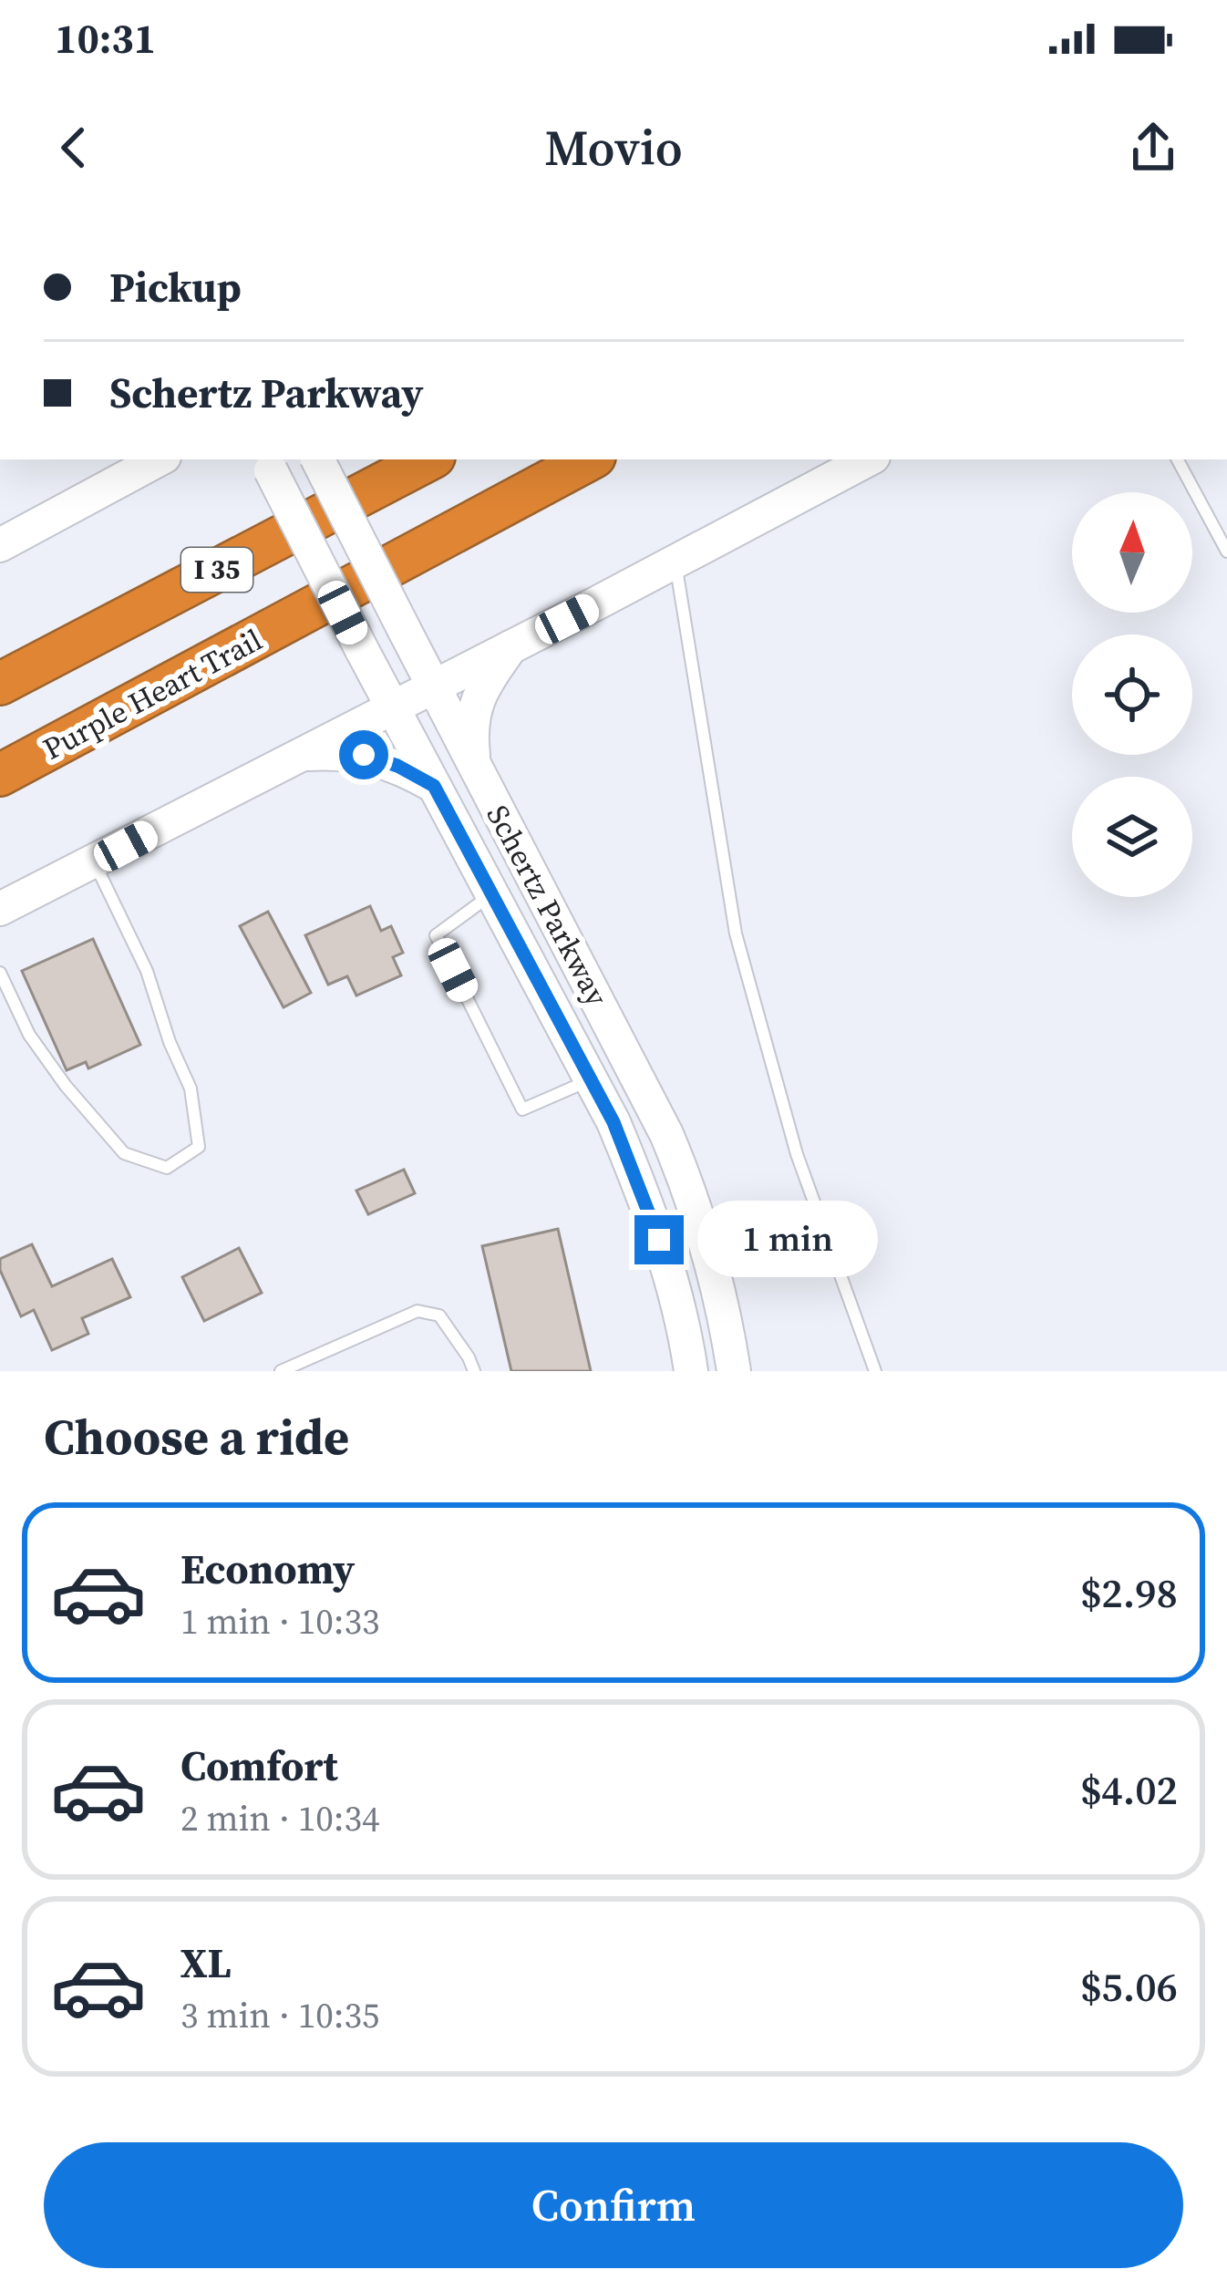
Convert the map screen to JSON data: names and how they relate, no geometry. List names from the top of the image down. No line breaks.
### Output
{"streets":{"highway":["I 35","Purple Heart Trail"],"main road":["Schertz Parkway"]},"north":"top","page":{"status":"10:31","header":"Movio","banner":["Pickup","Schertz Parkway"],"bubble":"1 min","heading":"Choose a ride","list":[{"name":"Economy","note":"1 min · 10:33","value":"$2.98"},{"name":"Comfort","note":"2 min · 10:34","value":"$4.02"},{"name":"XL","note":"3 min · 10:35","value":"$5.06"}],"buttons":"Confirm"}}
